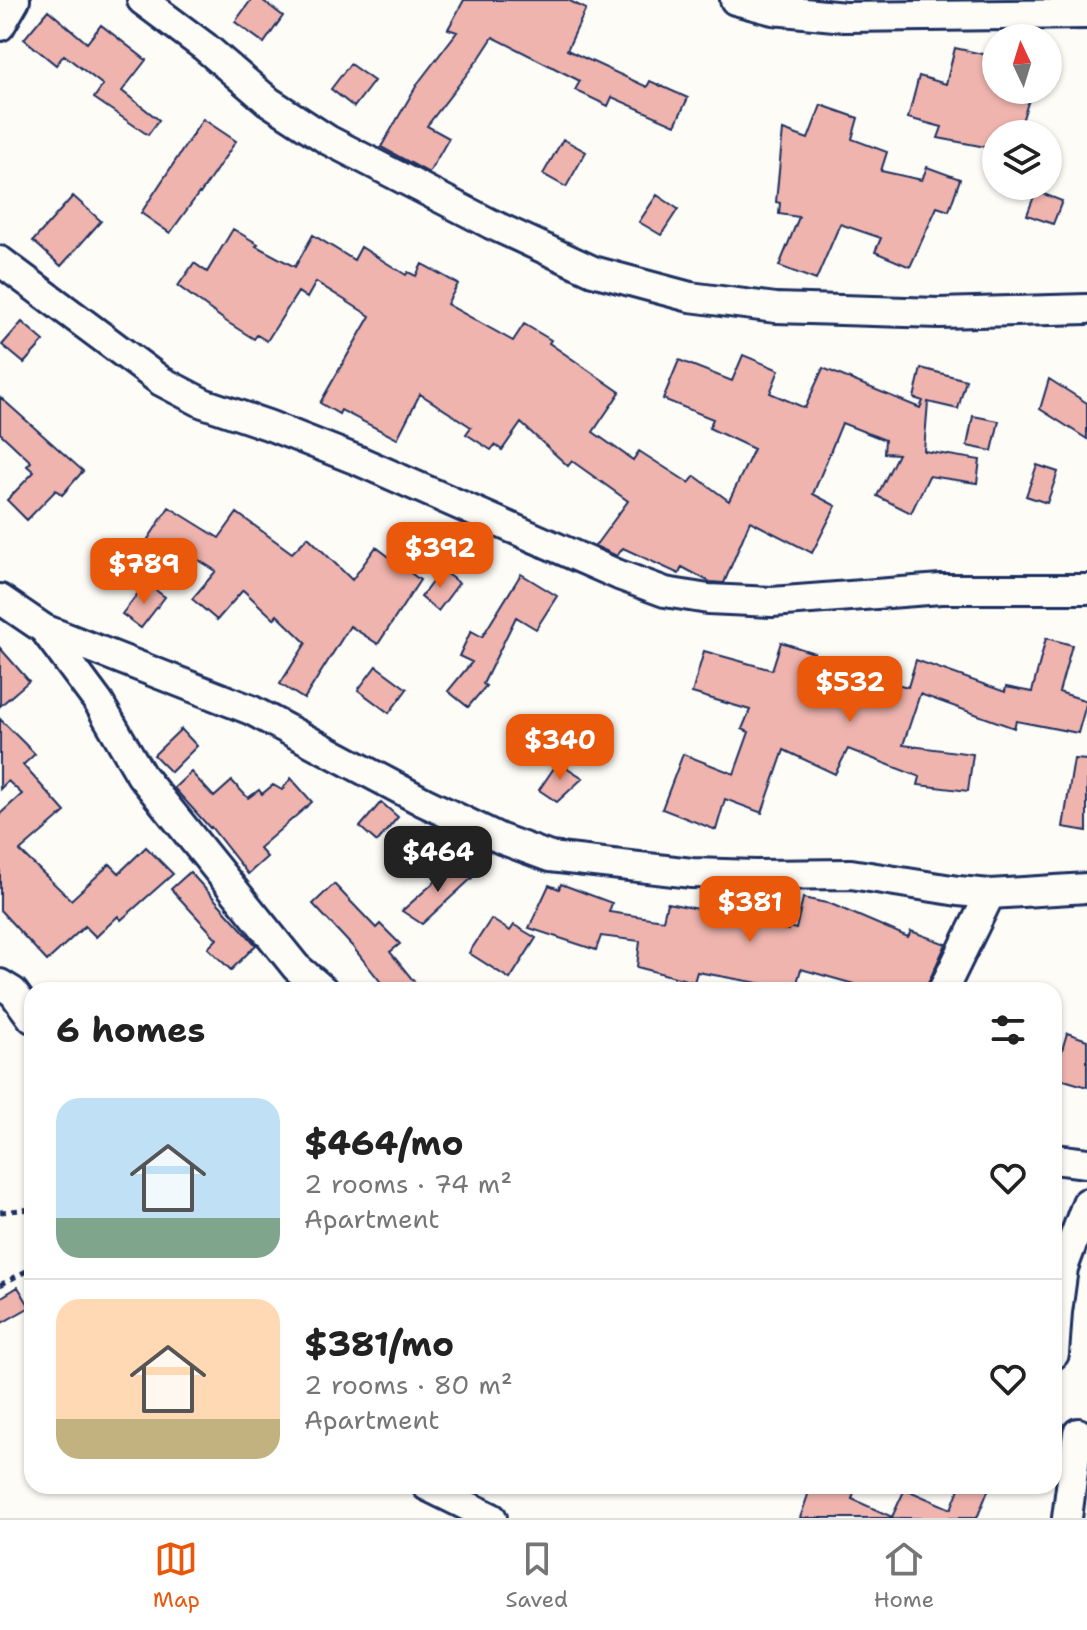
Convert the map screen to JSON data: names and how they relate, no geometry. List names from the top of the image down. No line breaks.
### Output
{"north":"top","page":{"price":["$392","$789","$532","$340","$464","$381"],"heading":"6 homes","list":[{"name":"$464/mo","note":"2 rooms · 74 m² · Apartment"},{"name":"$381/mo","note":"2 rooms · 80 m² · Apartment"}],"tabs":["Map","Saved","Home"]}}
